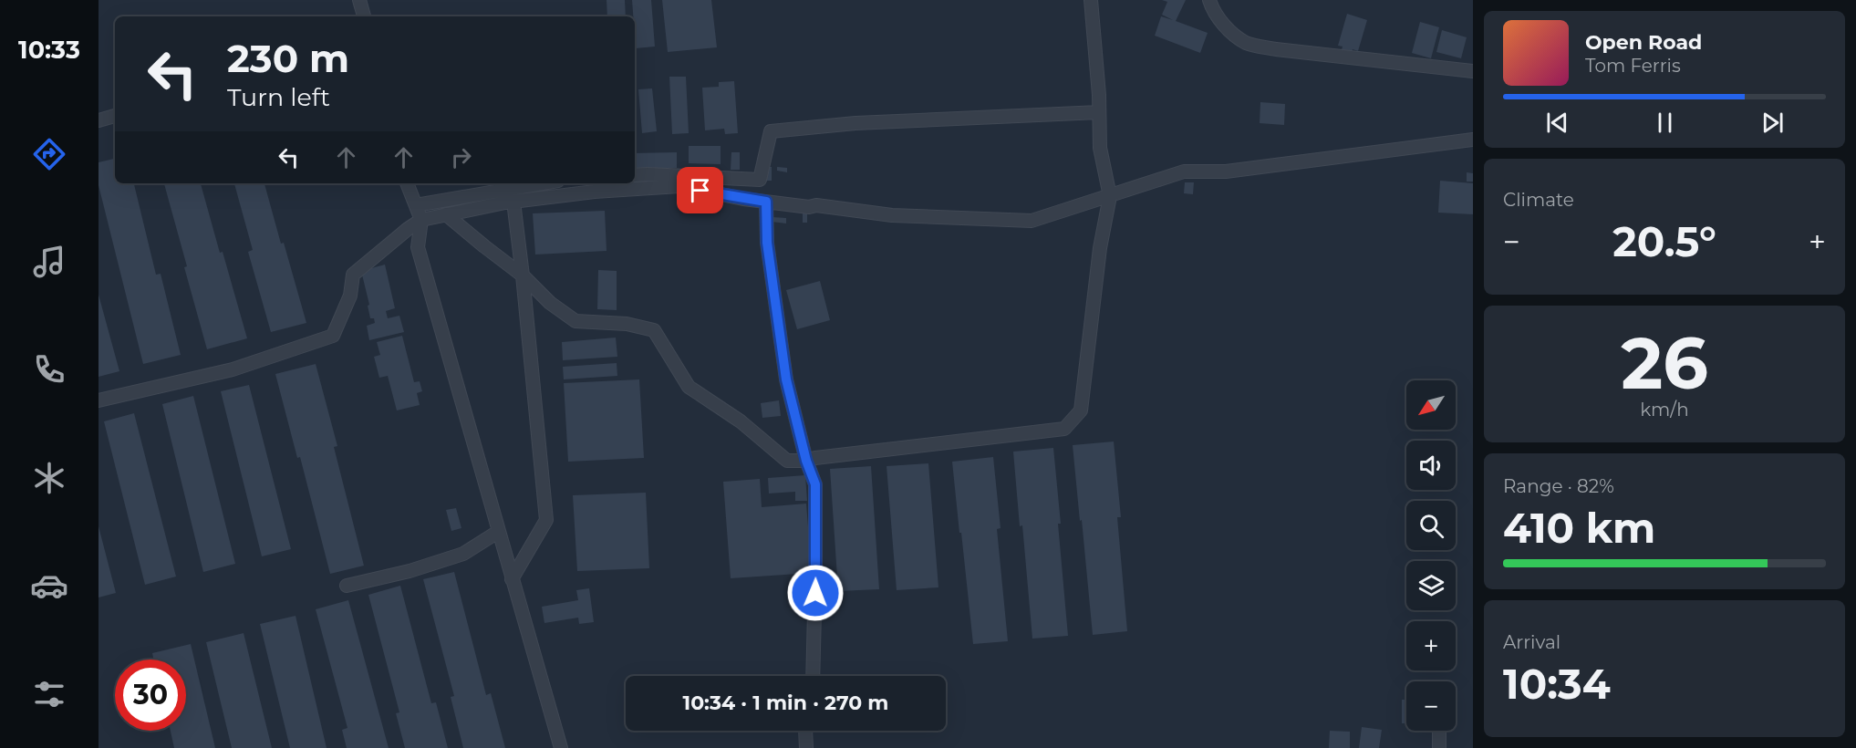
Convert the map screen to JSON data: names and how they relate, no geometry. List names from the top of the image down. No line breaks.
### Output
{"north":"bottom left","page":{"tabs":"10:33","turn":["230 m","Turn left"],"song":["Open Road","Tom Ferris"],"tile":["Climate",["26","km/h"],["Range · 82%","410 km"],["Arrival","10:34"]],"heat":["−","20.5°","+"],"map_buttons":["+","−"],"limit":"30","trip":"10:34 · 1 min · 270 m"}}
